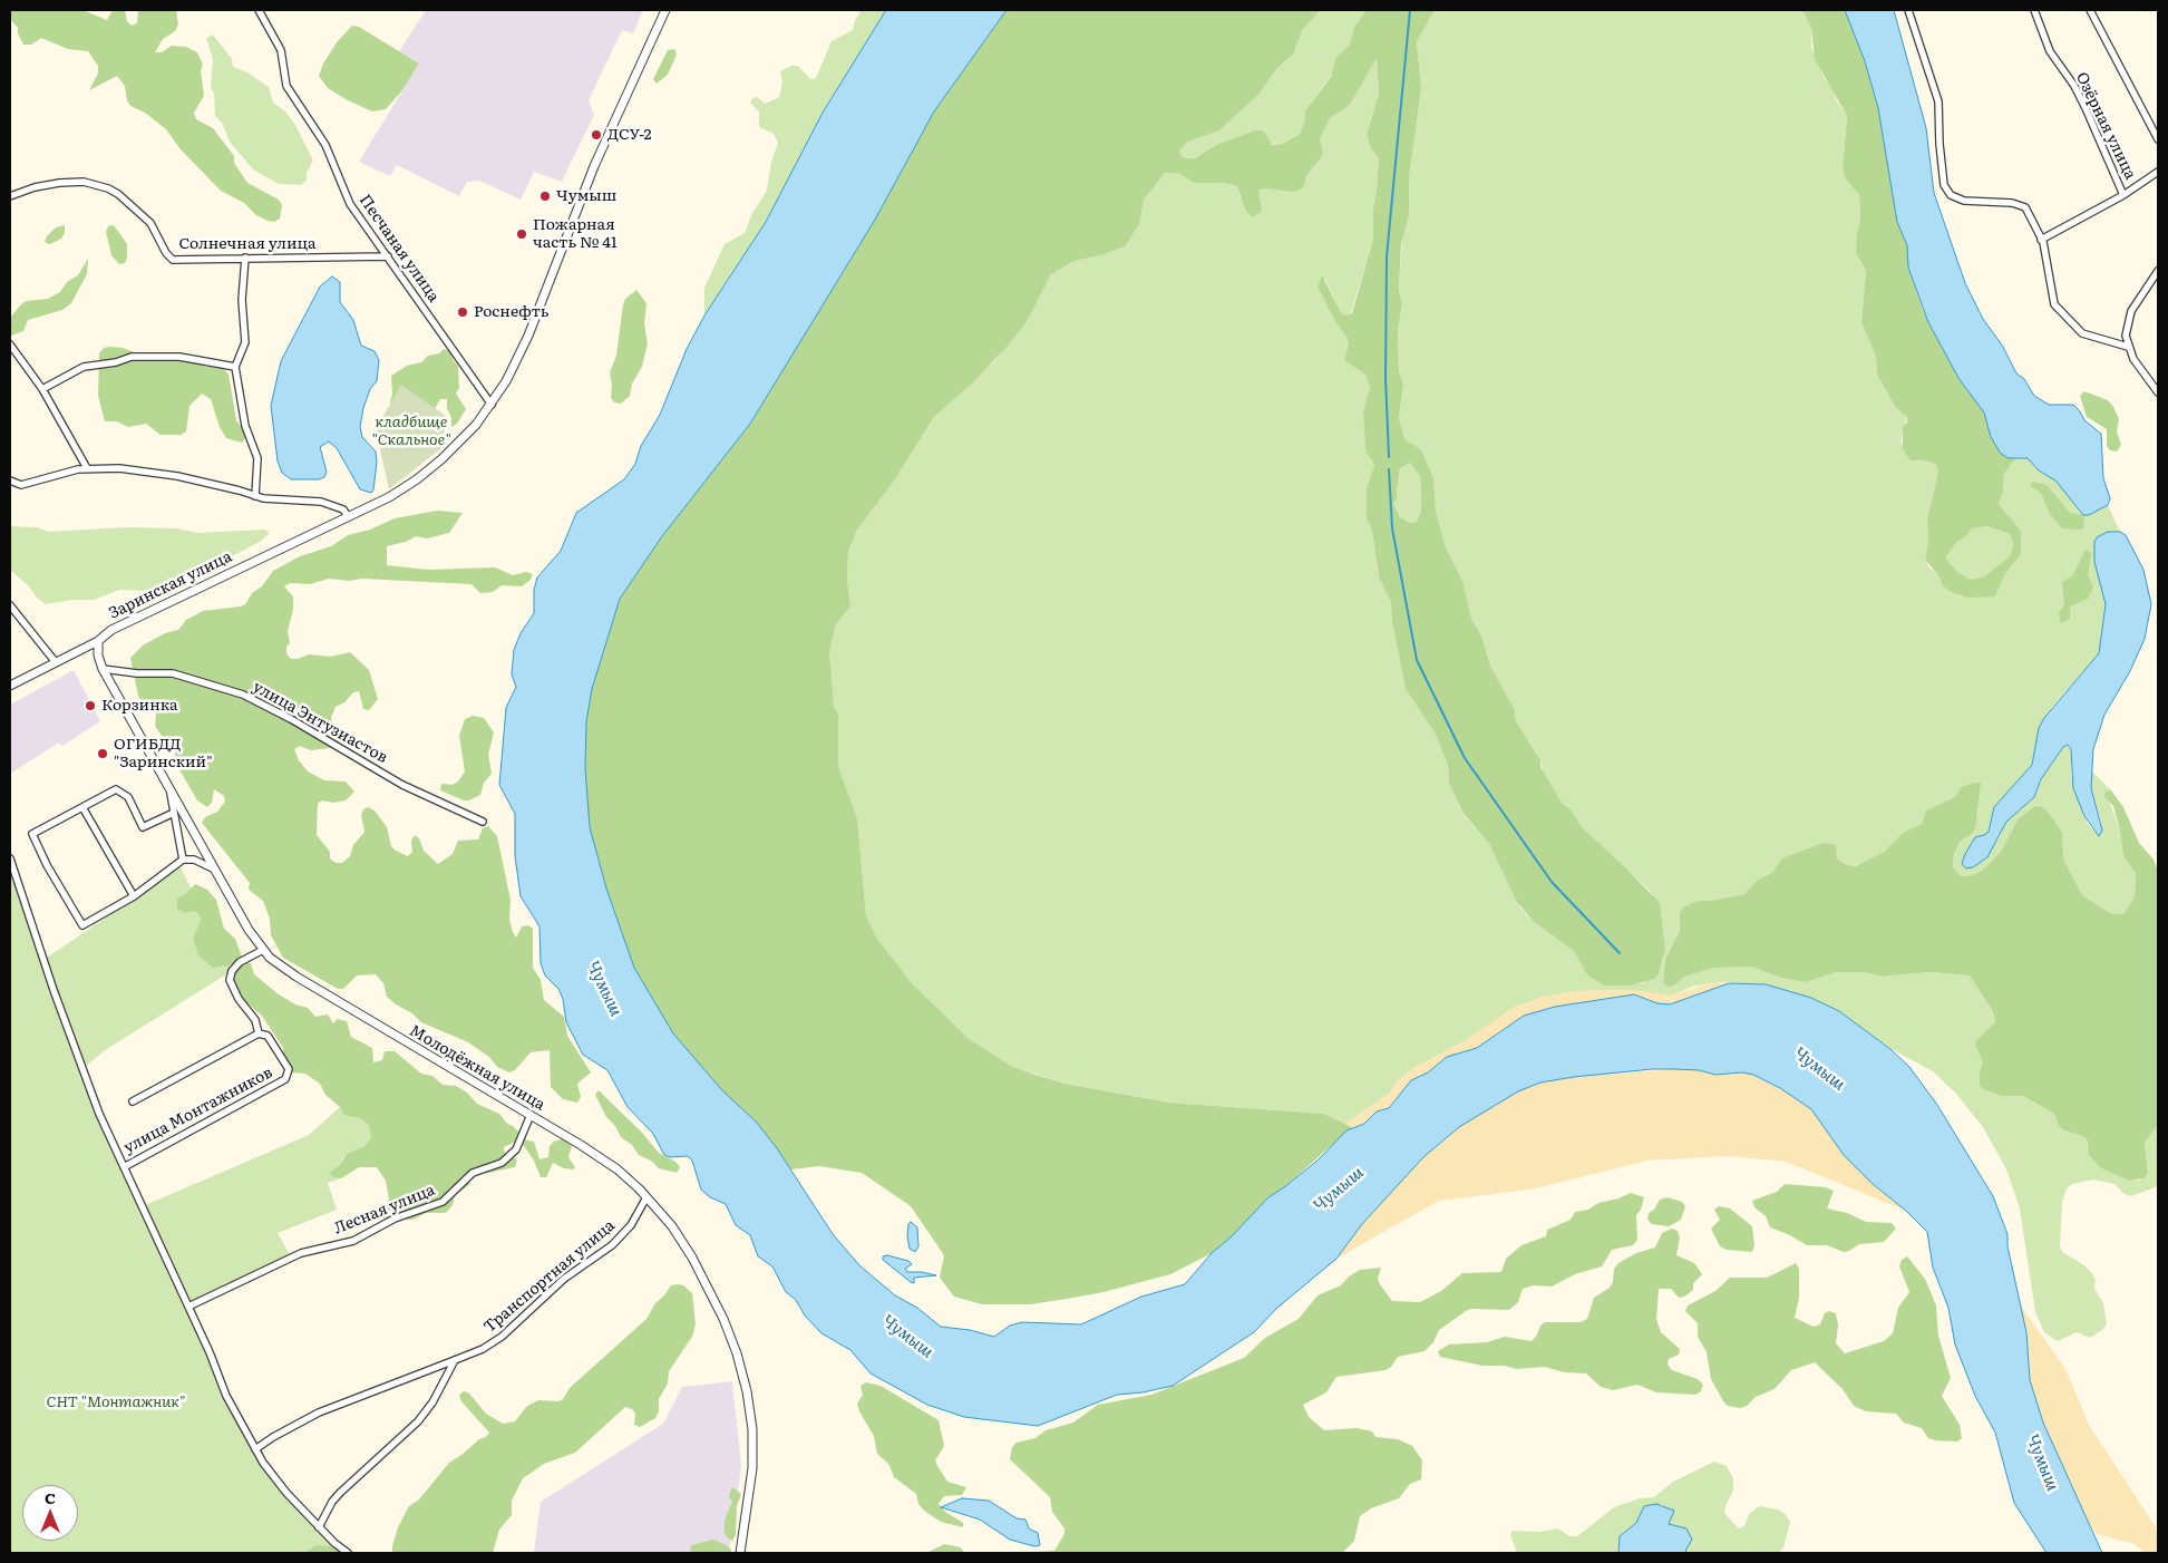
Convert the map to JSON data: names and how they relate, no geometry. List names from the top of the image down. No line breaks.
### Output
{"streets":{"street":["Озёрная улица","Солнечная улица","Песчаная улица","Заринская улица","улица Энтузиастов","Молодёжная улица","улица Монтажников","Лесная улица","Транспортная улица"]},"crossings":[["Солнечная улица","Песчаная улица"],["Песчаная улица","Заринская улица"],["Заринская улица","Молодёжная улица"],["улица Энтузиастов","Молодёжная улица"],["Молодёжная улица","Лесная улица"],["Молодёжная улица","Транспортная улица"]],"water":["Чумыш"],"parks":["кладбище \"Скальное\"","СНТ \"Монтажник\""],"places":["ДСУ-2","Чумыш","Пожарная часть № 41","Роснефть","Корзинка","ОГИБДД \"Заринский\""],"north":"top"}
